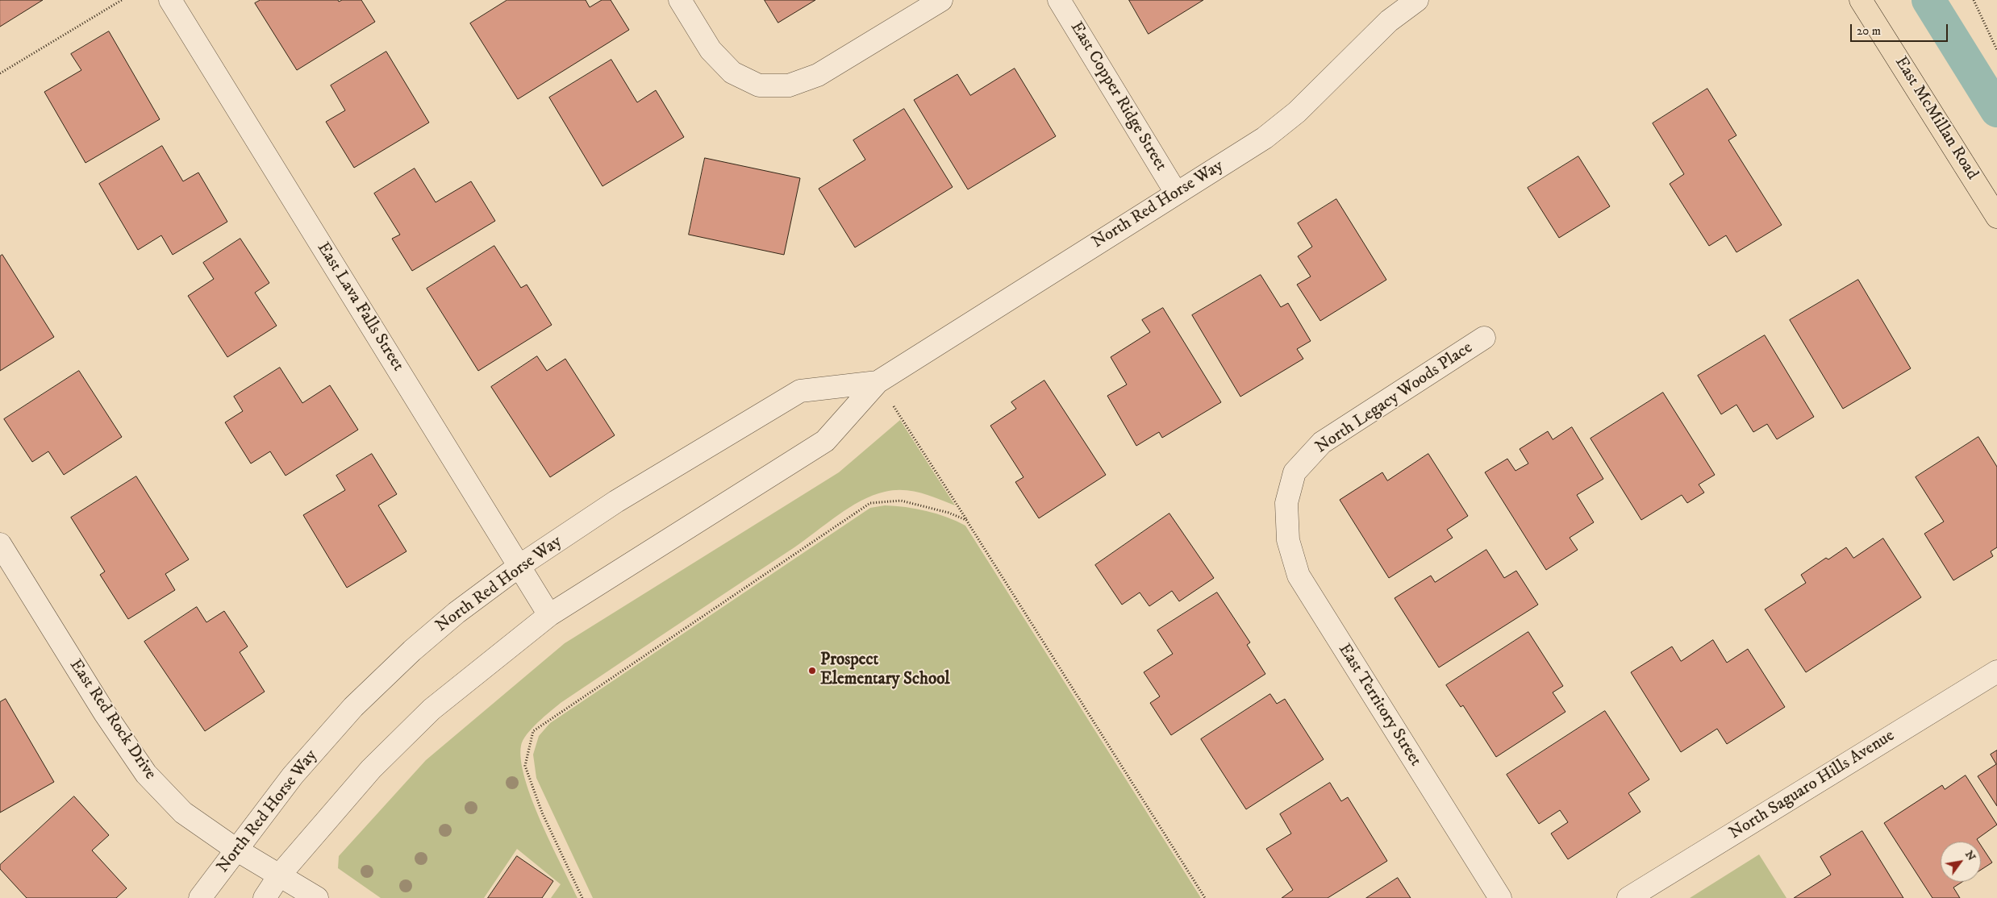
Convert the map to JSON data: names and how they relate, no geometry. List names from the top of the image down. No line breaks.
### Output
{"streets":{"main road":["East McMillan Road"],"street":["East Copper Ridge Street","North Red Horse Way","East Lava Falls Street","North Legacy Woods Place","East Territory Street","East Red Rock Drive","North Saguaro Hills Avenue"]},"crossings":[["East Copper Ridge Street","North Red Horse Way"],["North Red Horse Way","East Lava Falls Street"],["North Red Horse Way","East Red Rock Drive"],["North Legacy Woods Place","East Territory Street"]],"places":["Prospect Elementary School"],"scale_bar":"20 m","north":"top right"}
